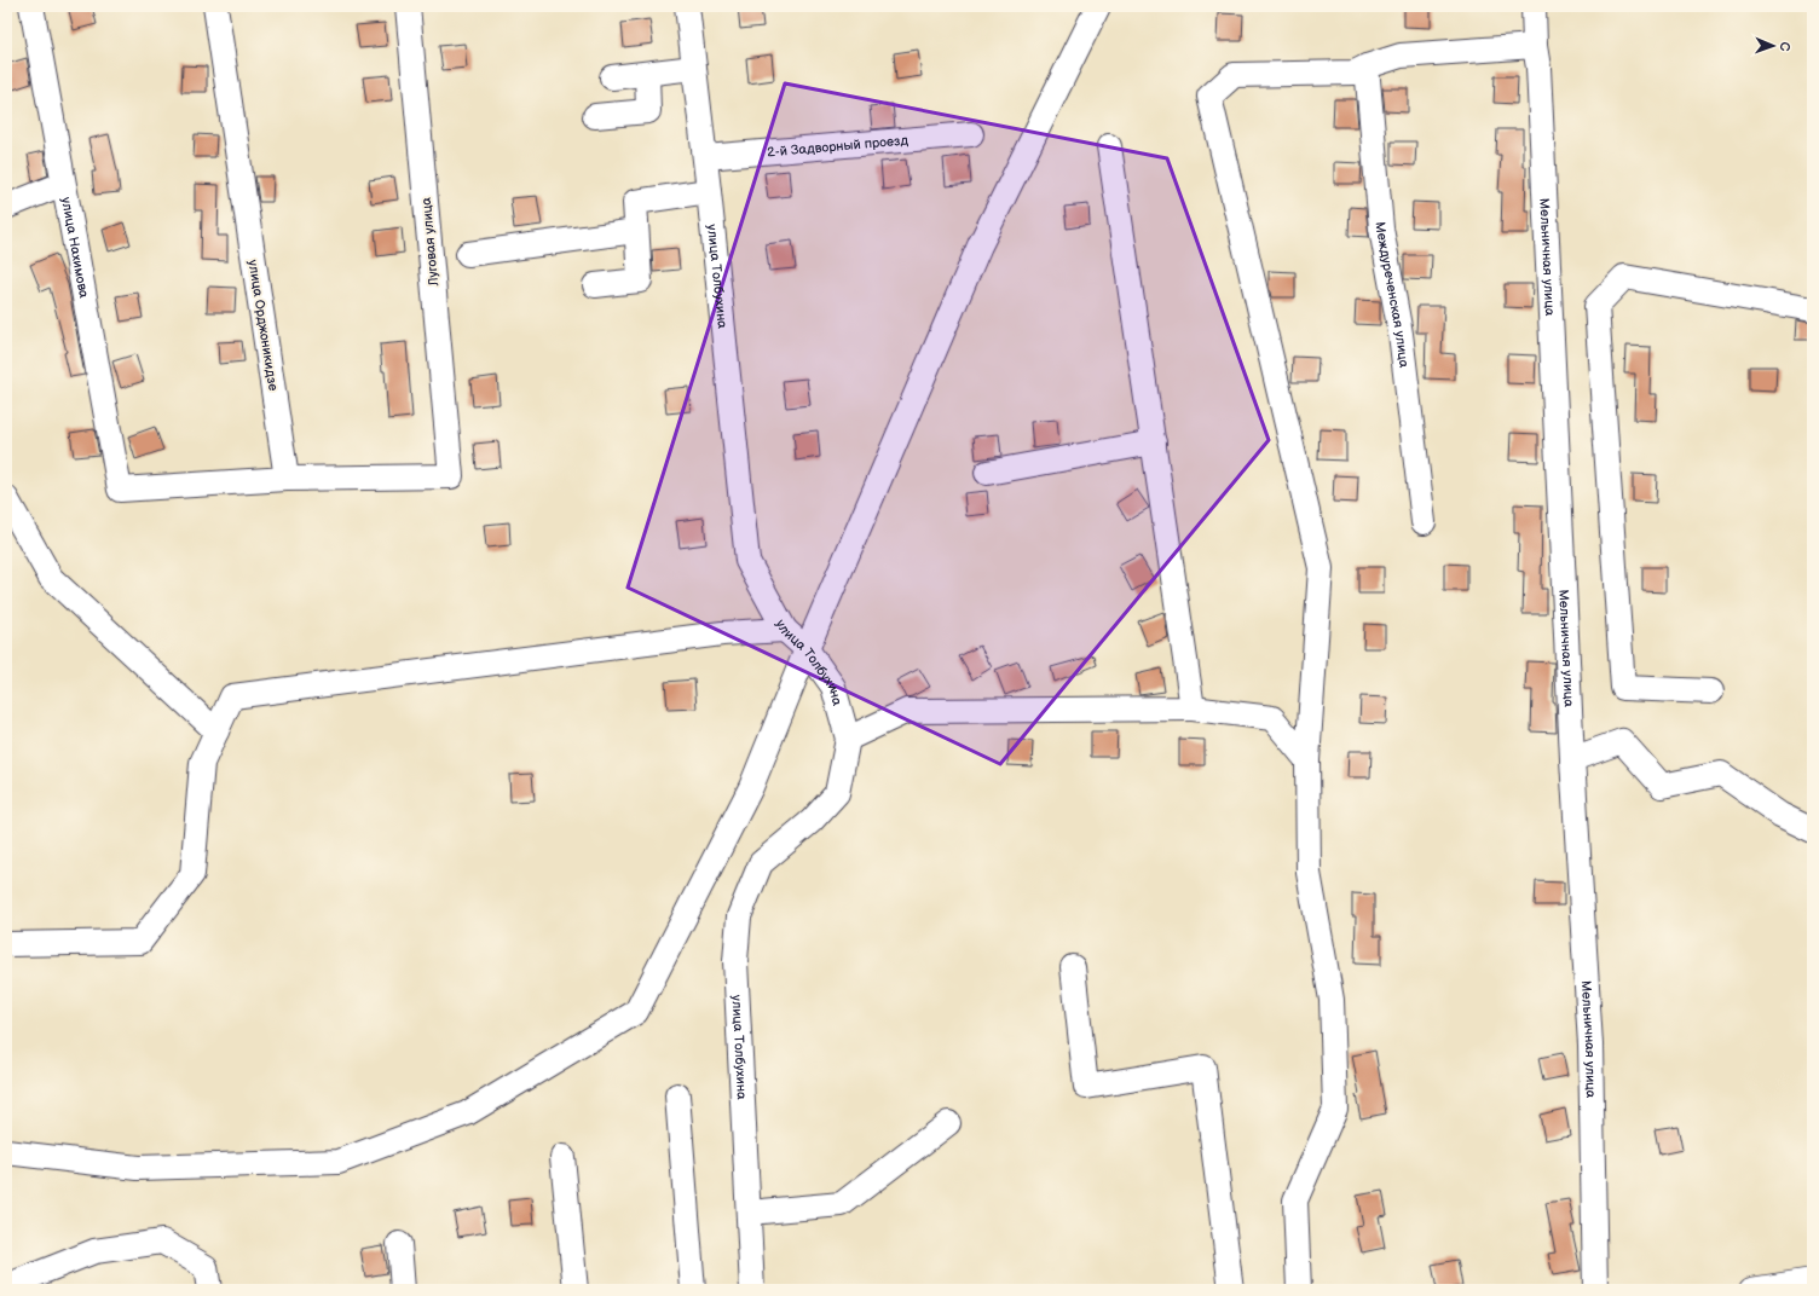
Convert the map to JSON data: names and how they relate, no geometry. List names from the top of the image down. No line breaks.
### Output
{"streets":{"street":["2-й Задворный проезд","Луговая улица","улица Нахимова","Мельничная улица","улица Толбухина","Междуреченская улица","улица Орджоникидзе"]},"crossings":[["2-й Задворный проезд","улица Толбухина"],["Луговая улица","улица Нахимова"],["Луговая улица","улица Орджоникидзе"],["улица Нахимова","улица Орджоникидзе"]],"north":"right"}
